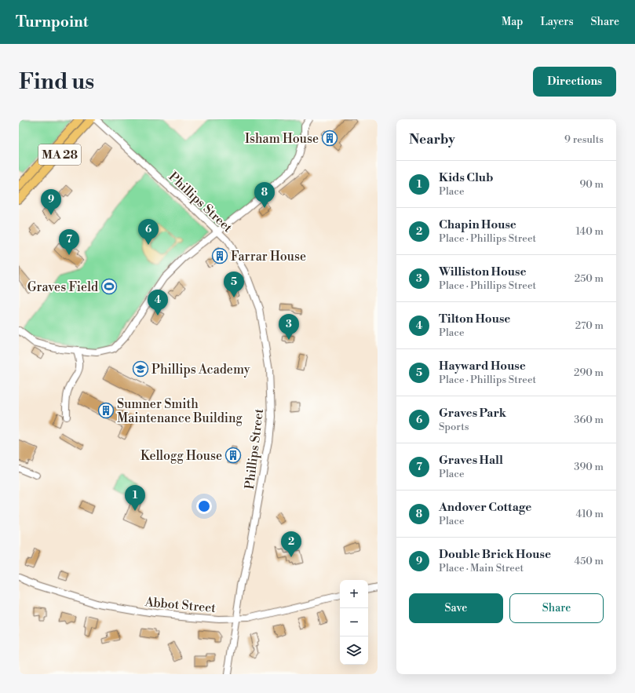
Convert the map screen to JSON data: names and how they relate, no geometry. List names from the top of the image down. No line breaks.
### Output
{"streets":{"main road":["MA 28"],"street":["Phillips Street","Abbot Street"]},"crossings":[["Phillips Street","Abbot Street"]],"places":{"building":["Isham House","Farrar House","Sumner Smith Maintenance Building","Kellogg House"],"sports":["Graves Field"],"school or university":["Phillips Academy"]},"page":{"header":"Turnpoint","nav":["Map","Layers","Share"],"buttons":["Directions",["Save","Share"]],"title":"Find us","heading":["Nearby","9 results"],"list":[{"mark":"1","name":"Kids Club","note":"Place","value":"90 m"},{"mark":"2","name":"Chapin House","note":"Place · Phillips Street","value":"140 m"},{"mark":"3","name":"Williston House","note":"Place · Phillips Street","value":"250 m"},{"mark":"4","name":"Tilton House","note":"Place","value":"270 m"},{"mark":"5","name":"Hayward House","note":"Place · Phillips Street","value":"290 m"},{"mark":"6","name":"Graves Park","note":"Sports","value":"360 m"},{"mark":"7","name":"Graves Hall","note":"Place","value":"390 m"},{"mark":"8","name":"Andover Cottage","note":"Place","value":"410 m"},{"mark":"9","name":"Double Brick House","note":"Place · Main Street","value":"450 m"}],"pins":["8","9","6","7","5","4","3","1","2"],"map_buttons":["+","−"]}}
